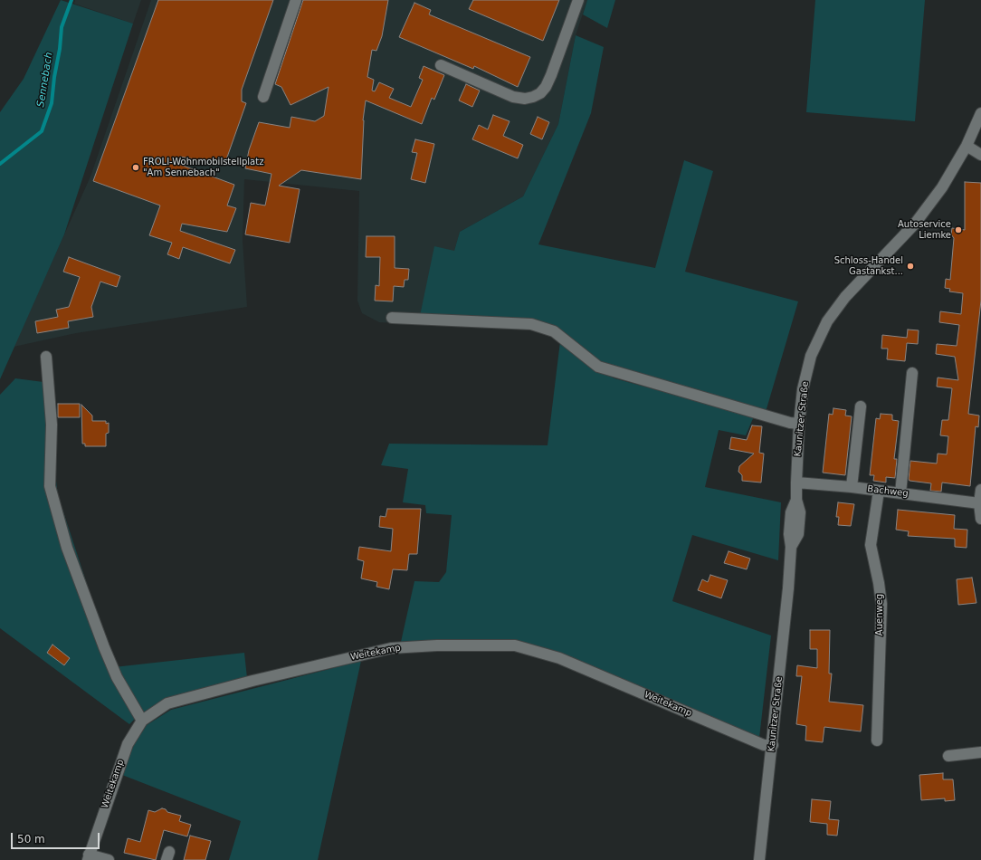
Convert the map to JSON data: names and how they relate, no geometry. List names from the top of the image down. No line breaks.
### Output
{"streets":{"street":["Kaunitzer Straße","Bachweg","Auenweg","Weitekamp"]},"crossings":[["Kaunitzer Straße","Bachweg"],["Kaunitzer Straße","Weitekamp"],["Bachweg","Auenweg"]],"water":["Sennebach"],"places":["FROLI-Wohnmobilstellplatz \"Am Sennebach\"","Autoservice Liemke","Schloss-Handel Gastankst..."],"scale_bar":"50 m"}
